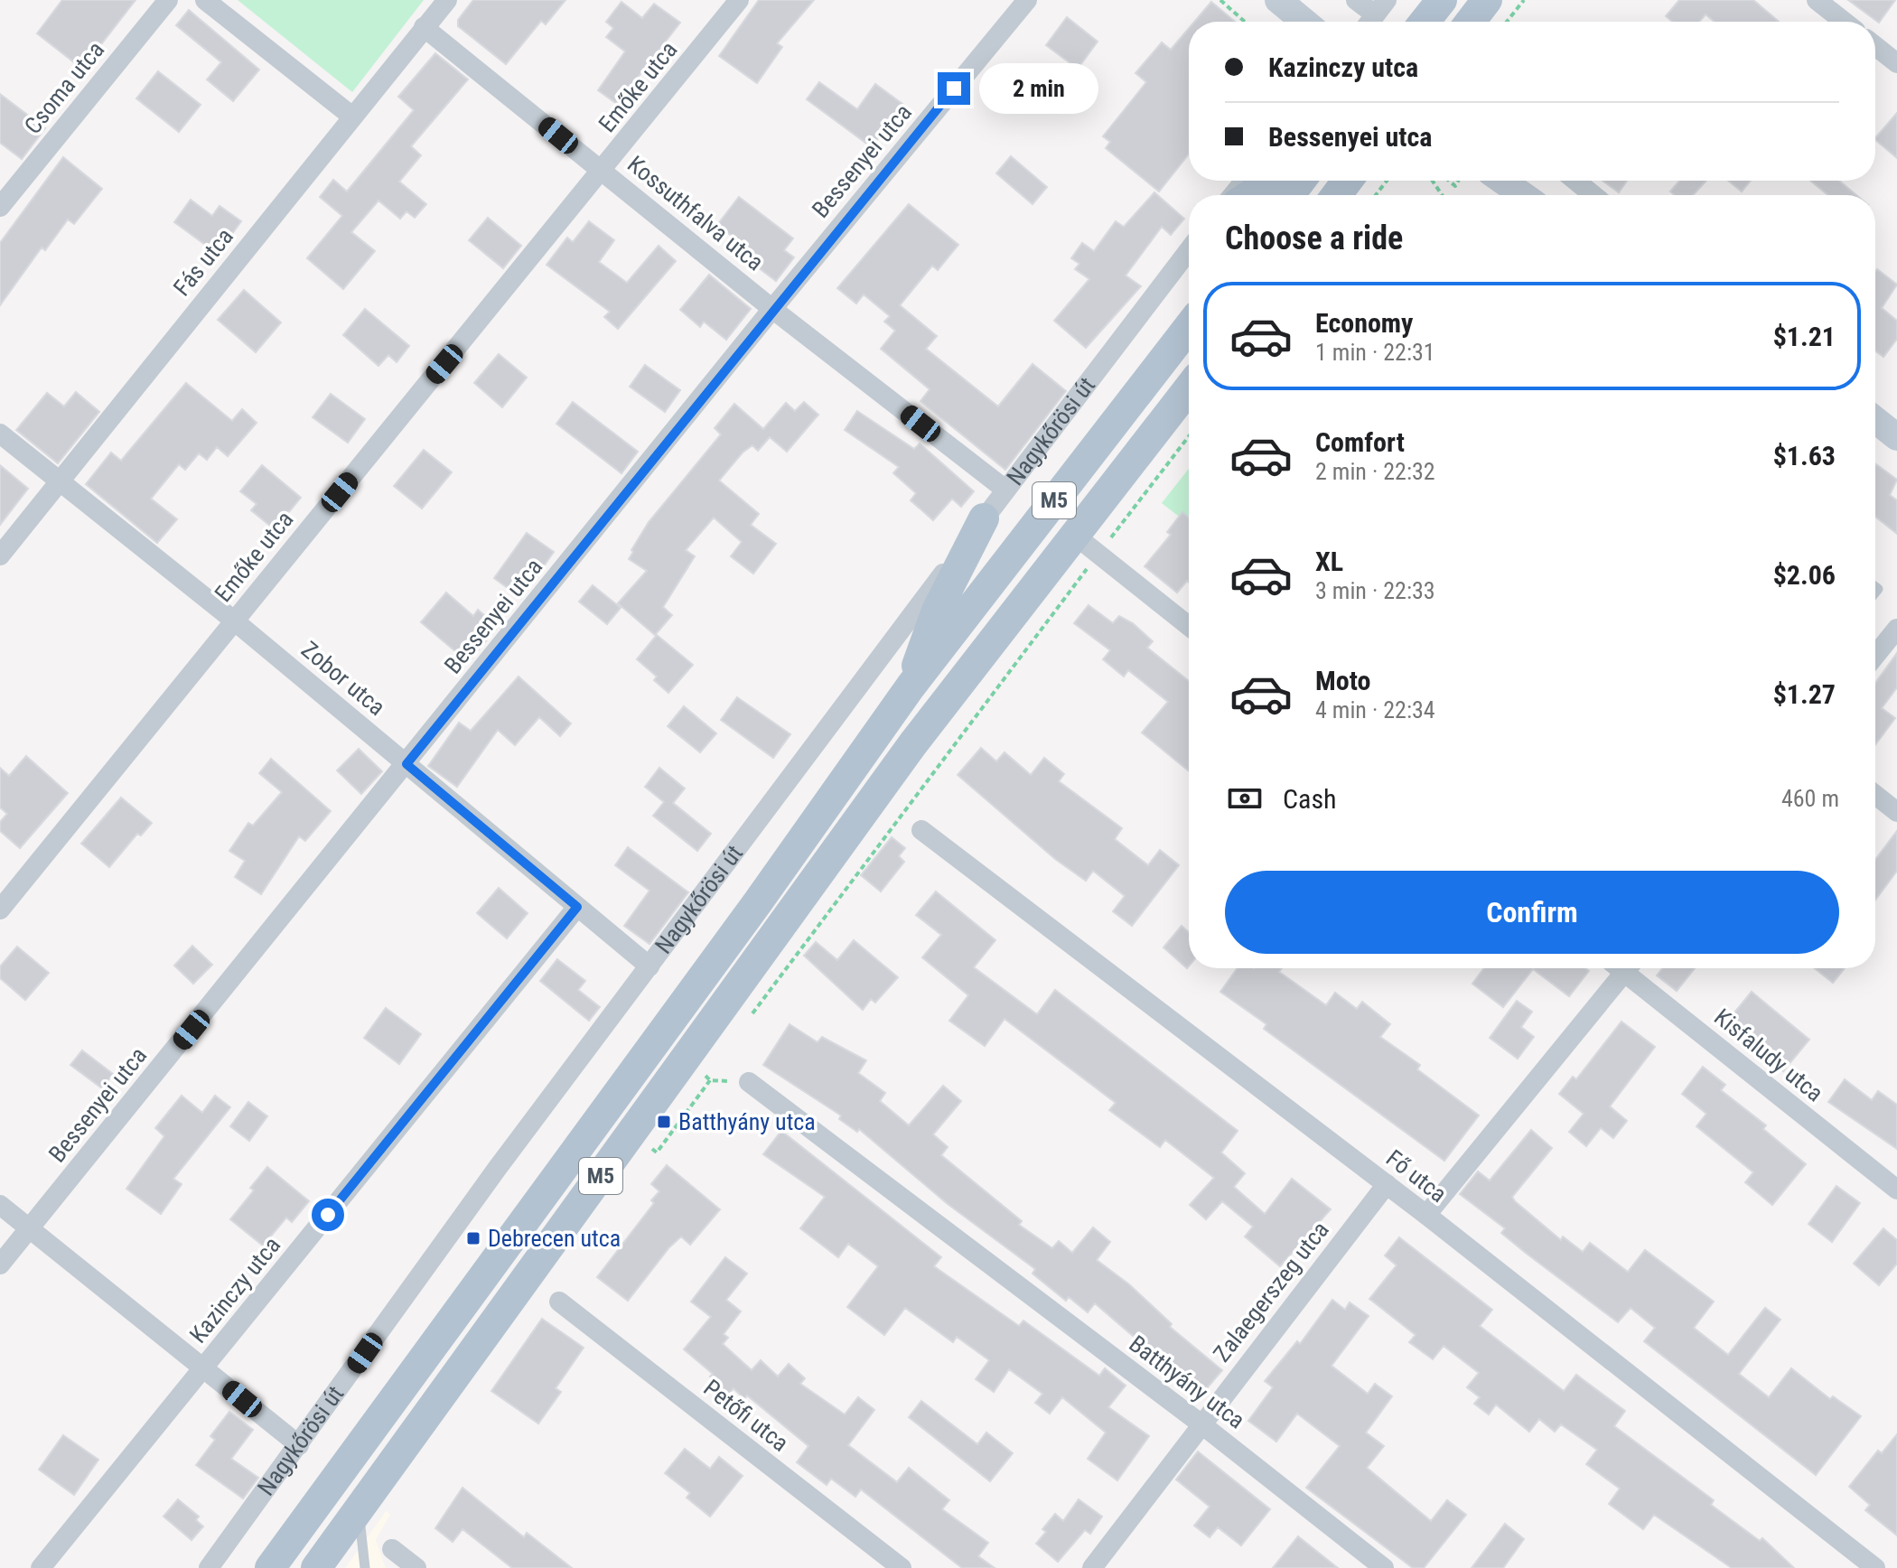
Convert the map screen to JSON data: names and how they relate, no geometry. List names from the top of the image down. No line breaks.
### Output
{"streets":{"main road":["Nagykőrösi út","M5"],"street":["Emőke utca","Csoma utca","Bessenyei utca","Kossuthfalva utca","Fás utca","Zobor utca","Kisfaludy utca","Fő utca","Kazinczy utca","Zalaegerszeg utca","Batthyány utca","Petőfi utca"]},"crossings":[["Emőke utca","Kossuthfalva utca"],["Emőke utca","Zobor utca"],["Bessenyei utca","Kossuthfalva utca"],["Bessenyei utca","Zobor utca"],["Kossuthfalva utca","Fás utca"],["Kossuthfalva utca","Nagykőrösi út"],["Fás utca","Zobor utca"],["Nagykőrösi út","Zobor utca"],["Zobor utca","Kazinczy utca"],["Fő utca","Zalaegerszeg utca"],["Zalaegerszeg utca","Batthyány utca"]],"places":{"transit":["Batthyány utca","Debrecen utca"]},"page":{"banner":["Kazinczy utca","Bessenyei utca"],"bubble":"2 min","heading":"Choose a ride","list":[{"name":"Economy","note":"1 min · 22:31","value":"$1.21"},{"name":"Comfort","note":"2 min · 22:32","value":"$1.63"},{"name":"XL","note":"3 min · 22:33","value":"$2.06"},{"name":"Moto","note":"4 min · 22:34","value":"$1.27"}],"pay":["Cash","460 m"],"buttons":"Confirm"}}
